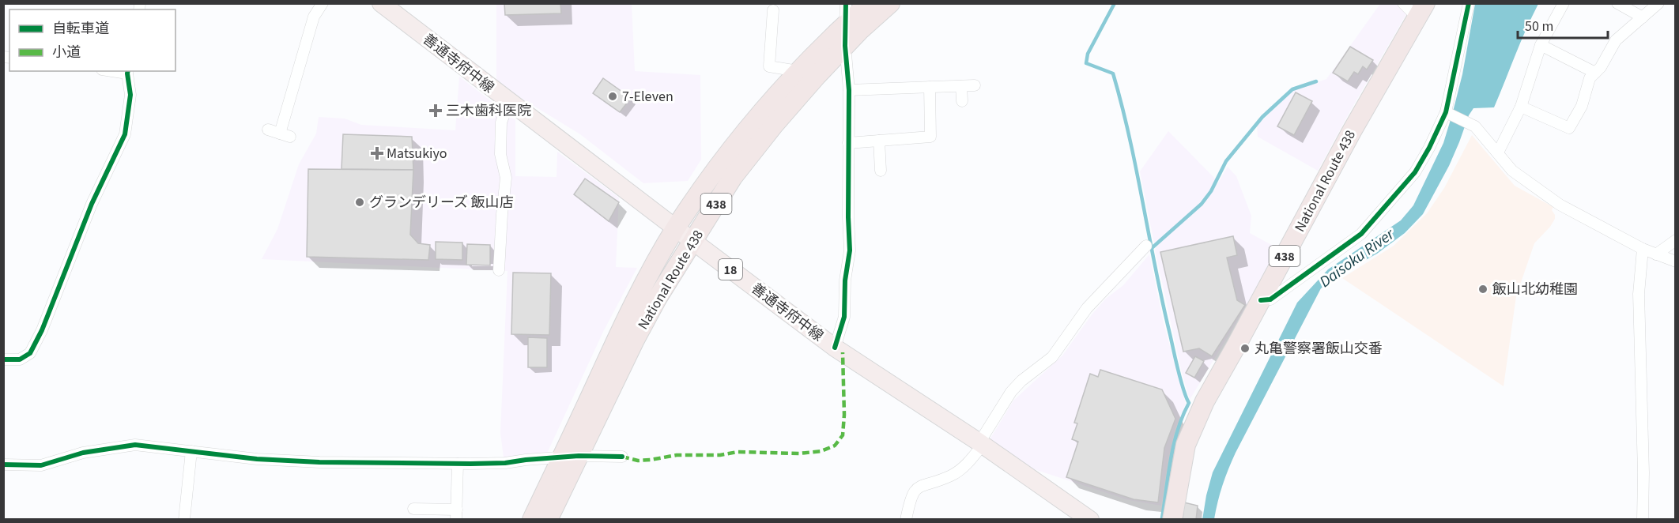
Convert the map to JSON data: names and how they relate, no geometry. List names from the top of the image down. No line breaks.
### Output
{"streets":{"highway":["National Route 438","438"],"main road":["善通寺府中線","18"]},"crossings":[["善通寺府中線","National Route 438"]],"water":["Daisoku River"],"places":{"other":["7-Eleven","グランデリーズ 飯山店","飯山北幼稚園","丸亀警察署飯山交番"],"health":["三木歯科医院","Matsukiyo"]},"legend":["自転車道","小道"],"scale_bar":"50 m"}
